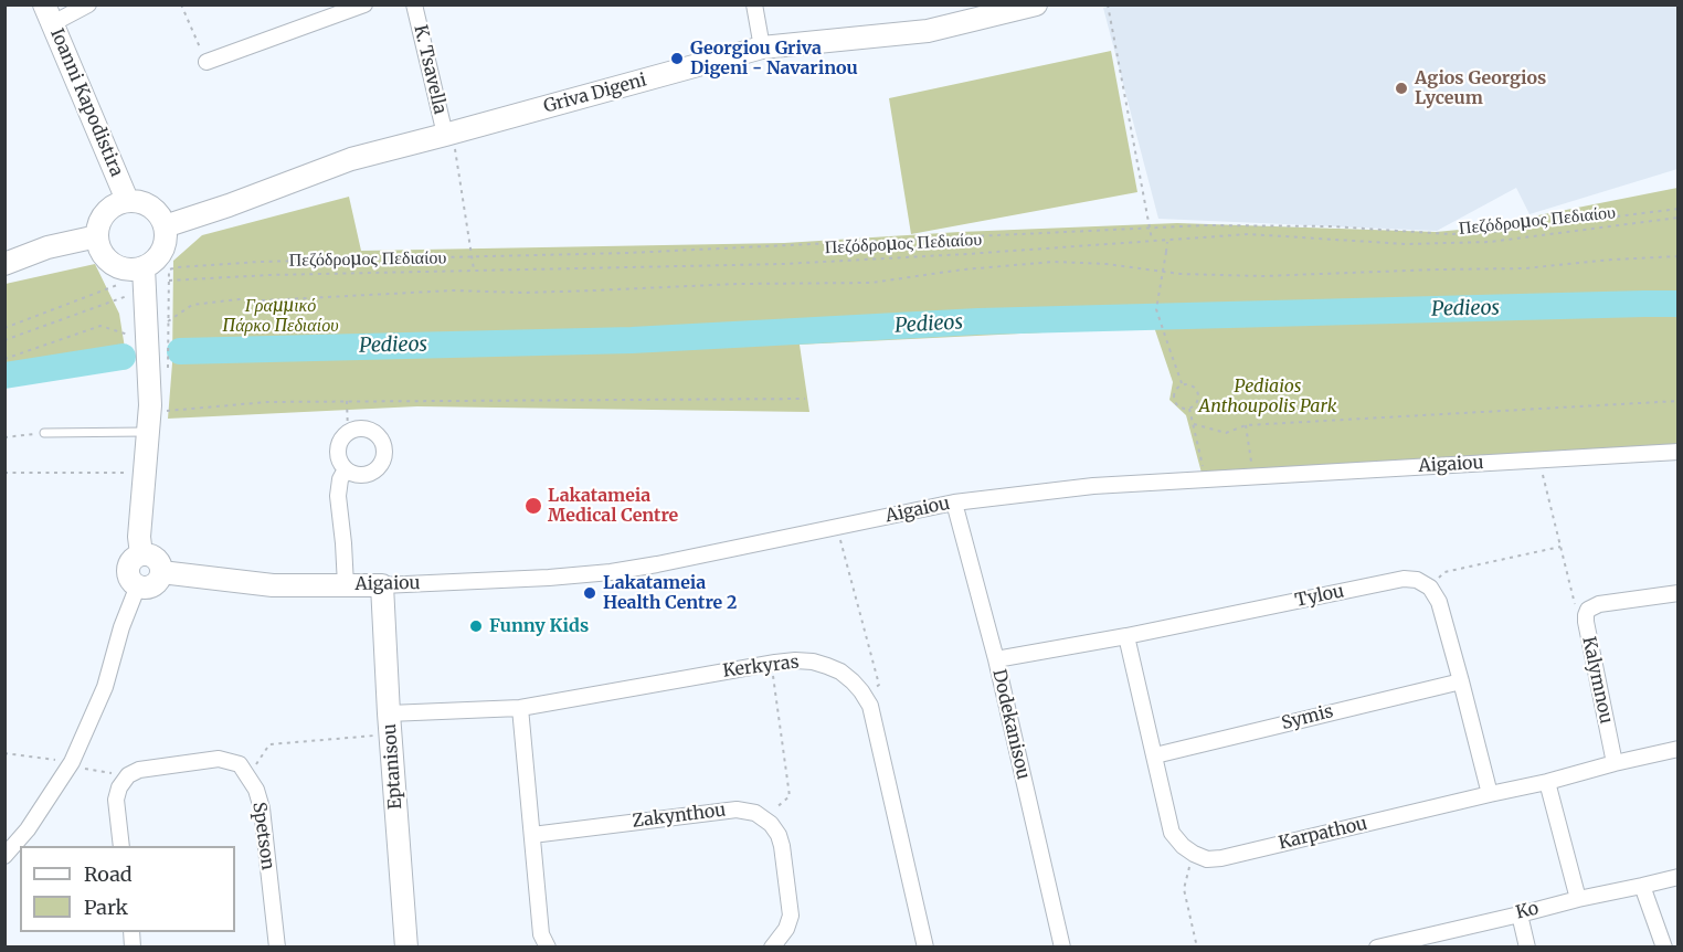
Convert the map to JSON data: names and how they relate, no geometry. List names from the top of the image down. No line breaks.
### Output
{"streets":{"street":["K. Tsavella","Griva Digeni","Ioanni Kapodistira","Aigaiou","Tylou","Kerkyras","Kalymnou","Symis","Dodekanisou","Eptanisou","Zakynthou","Karpathou","Spetson","Ko"],"path":["Πεζόδρομος Πεδιαίου"]},"crossings":[["K. Tsavella","Griva Digeni"],["Griva Digeni","Ioanni Kapodistira"],["Aigaiou","Dodekanisou"],["Aigaiou","Eptanisou"],["Tylou","Dodekanisou"],["Kerkyras","Eptanisou"],["Kalymnou","Karpathou"]],"water":["Pedieos"],"parks":["Γραμμικό Πάρκο Πεδιαίου","Pediaios Anthoupolis Park"],"places":["Georgiou Griva Digeni - Navarinou","Agios Georgios Lyceum","Lakatameia Medical Centre","Lakatameia Health Centre 2","Funny Kids"],"legend":["Road","Park"]}
